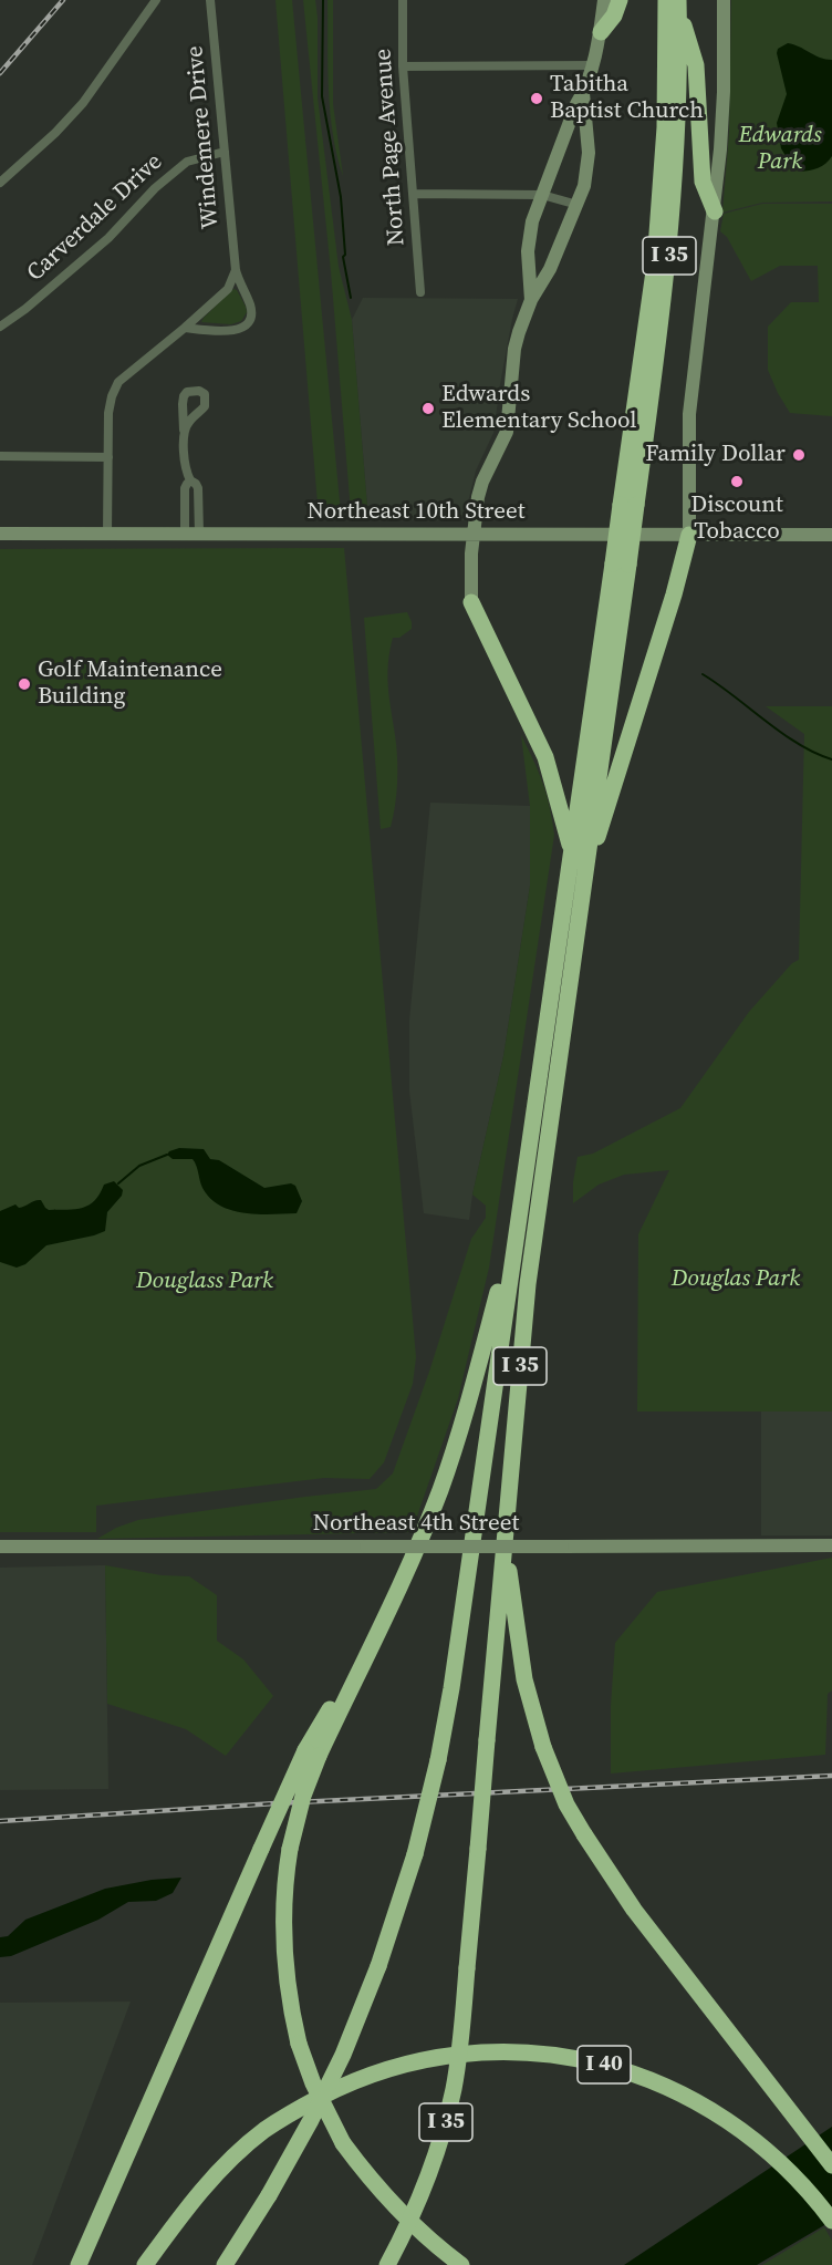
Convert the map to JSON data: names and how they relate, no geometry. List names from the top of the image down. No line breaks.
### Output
{"streets":{"highway":["I 35","I 40"],"main road":["Northeast 10th Street","Northeast 4th Street"],"street":["Windemere Drive","North Page Avenue","Carverdale Drive"]},"crossings":[["Windemere Drive","Carverdale Drive"]],"parks":["Edwards Park","Douglas Park","Douglass Park"],"places":["Tabitha Baptist Church","Edwards Elementary School","Family Dollar","Discount Tobacco","Golf Maintenance Building"]}
